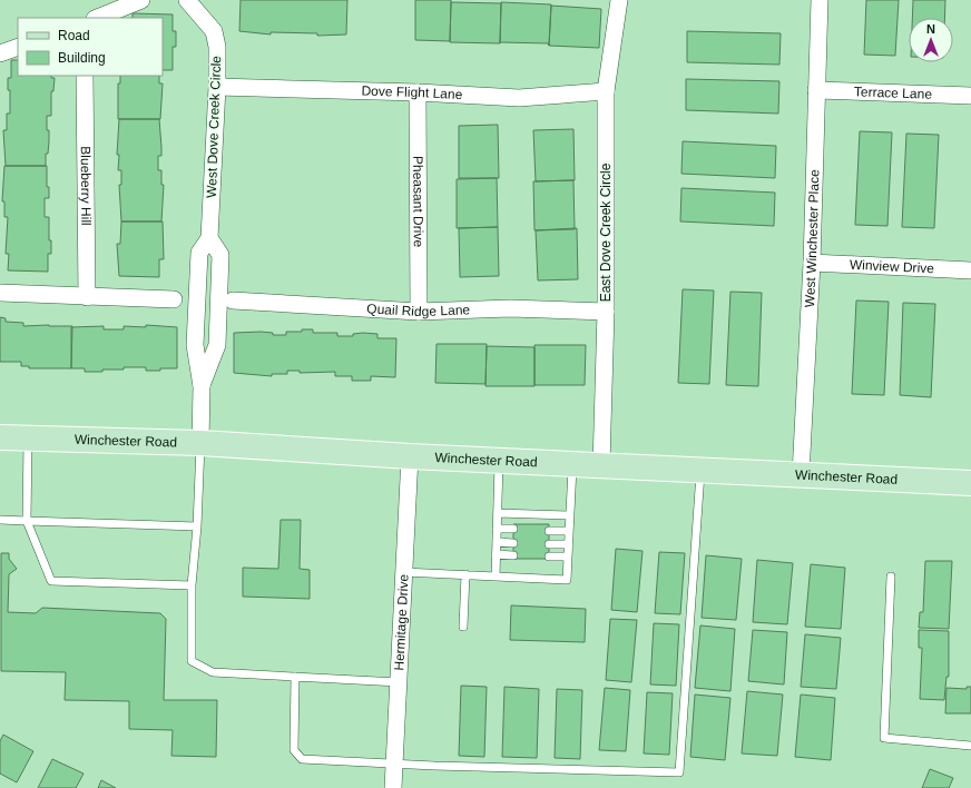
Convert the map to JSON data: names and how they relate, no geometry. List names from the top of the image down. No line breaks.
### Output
{"streets":{"main road":["Winchester Road"],"street":["Dove Flight Lane","Terrace Lane","West Dove Creek Circle","Blueberry Hill","Pheasant Drive","East Dove Creek Circle","West Winchester Place","Winview Drive","Quail Ridge Lane","Hermitage Drive"]},"crossings":[["Dove Flight Lane","West Dove Creek Circle"],["Dove Flight Lane","Pheasant Drive"],["Dove Flight Lane","East Dove Creek Circle"],["Terrace Lane","West Winchester Place"],["West Dove Creek Circle","Quail Ridge Lane"],["West Dove Creek Circle","Winchester Road"],["Pheasant Drive","Quail Ridge Lane"],["East Dove Creek Circle","Quail Ridge Lane"],["East Dove Creek Circle","Winchester Road"],["West Winchester Place","Winview Drive"],["West Winchester Place","Winchester Road"],["Winchester Road","Hermitage Drive"]],"legend":["Road","Building"],"north":"top"}
